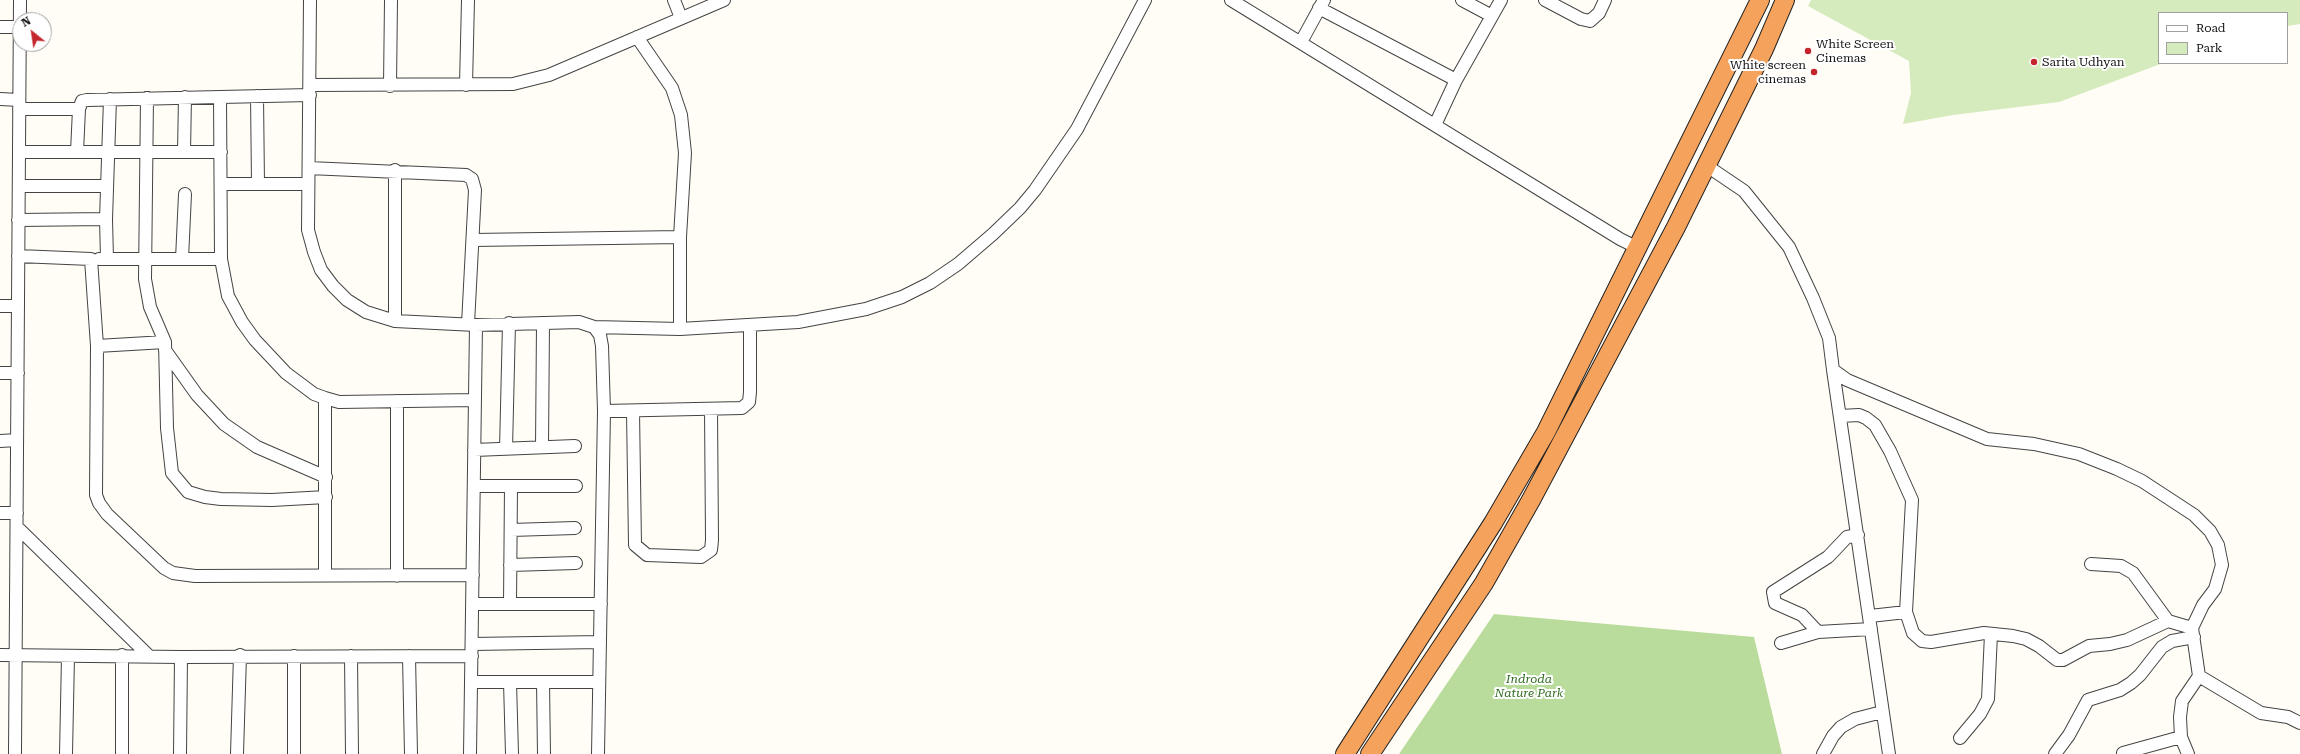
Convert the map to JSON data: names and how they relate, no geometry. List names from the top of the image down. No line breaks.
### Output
{"parks":["Indroda Nature Park"],"places":["White Screen Cinemas","Sarita Udhyan","White screen cinemas"],"legend":["Road","Park"],"north":"top left"}
